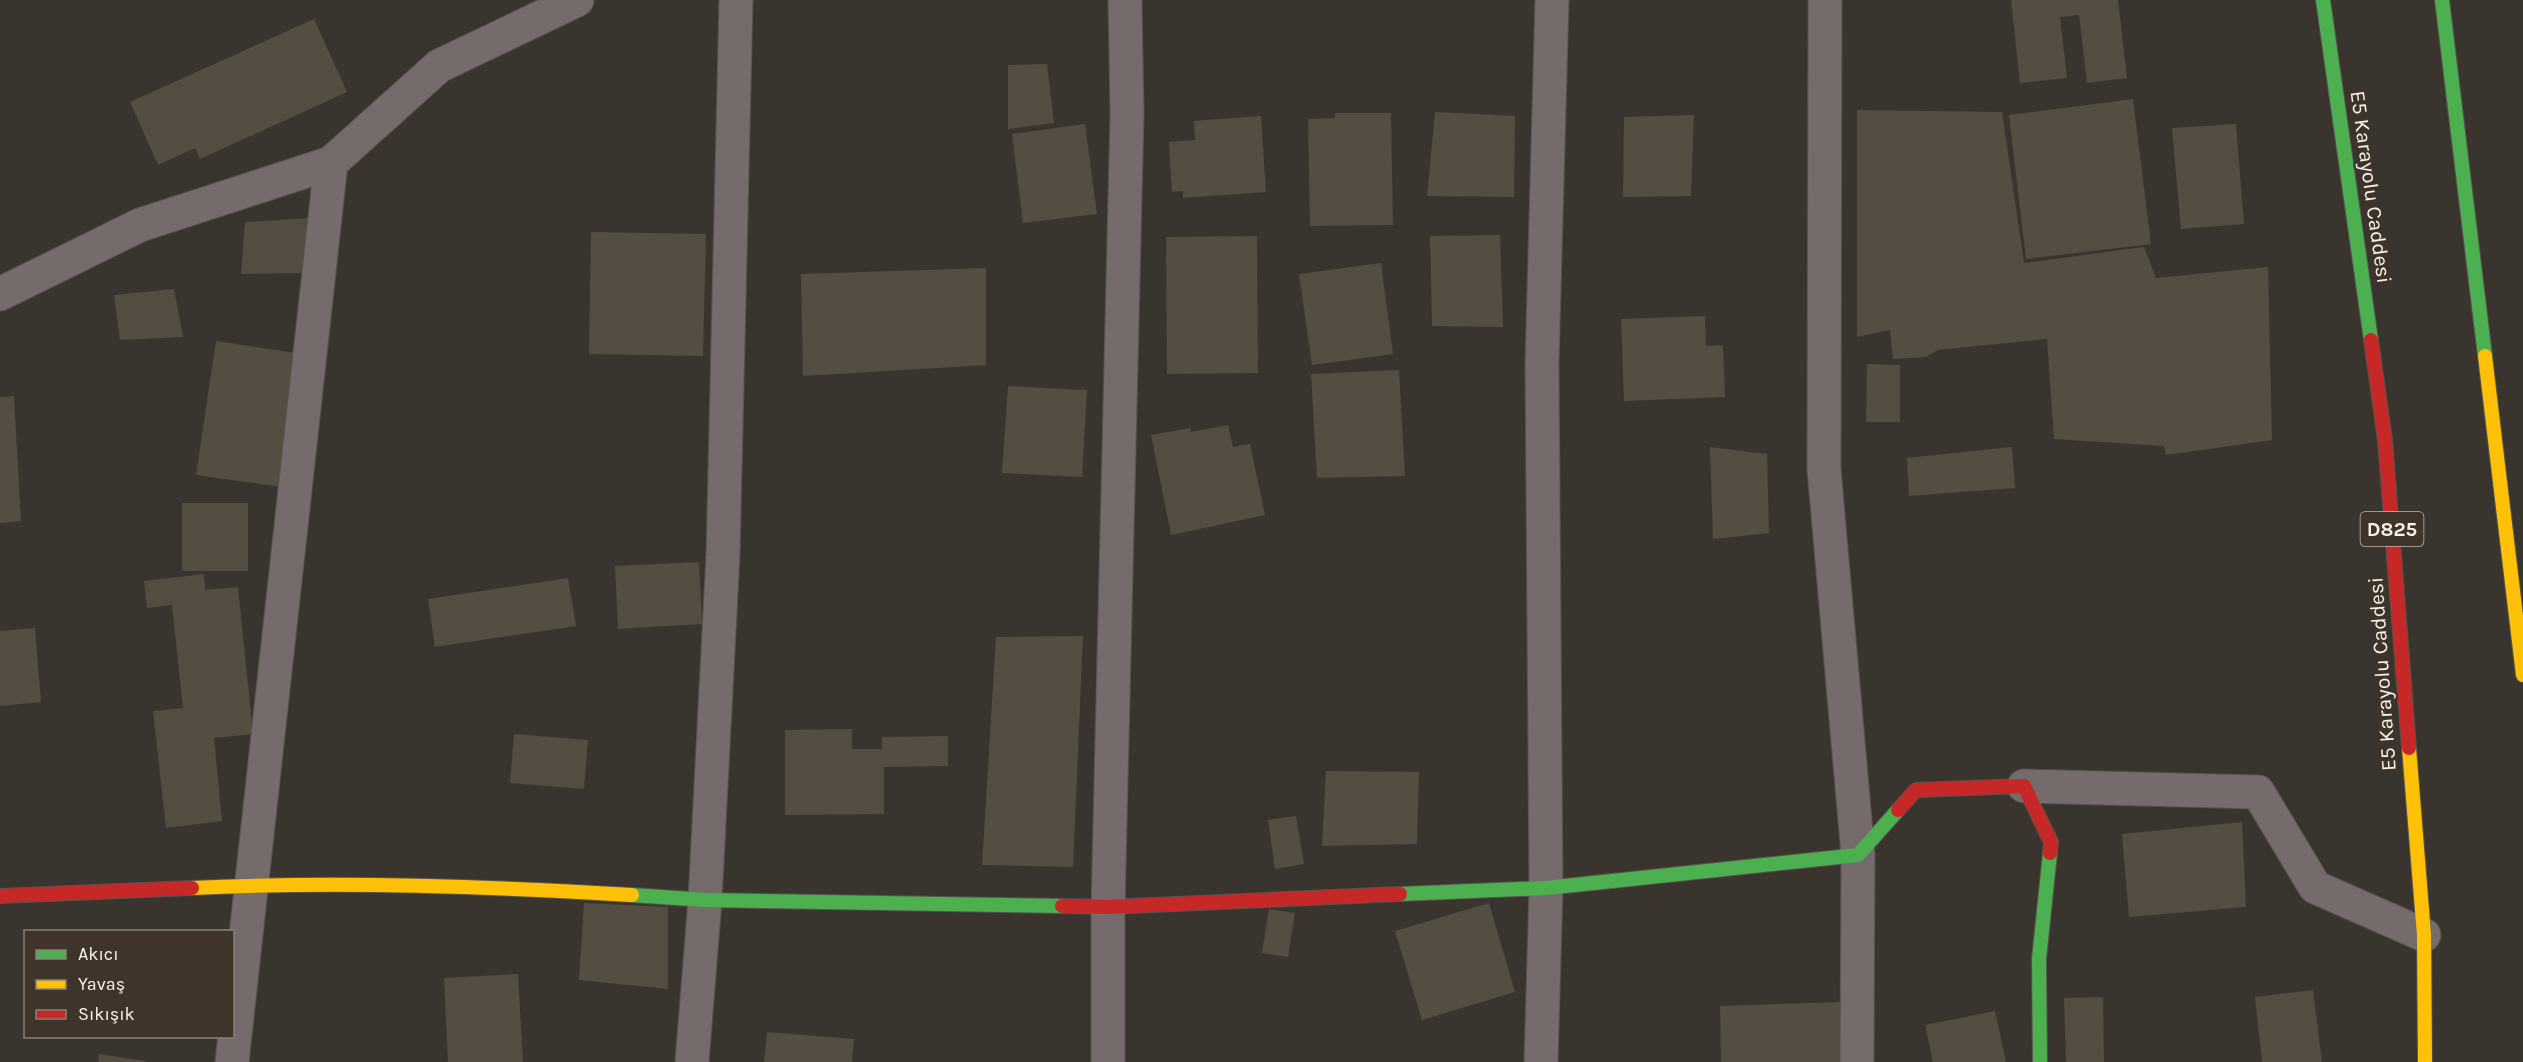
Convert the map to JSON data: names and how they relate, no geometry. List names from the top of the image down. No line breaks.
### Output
{"streets":{"main road":["E5 Karayolu Caddesi","D825"]},"legend":["Akıcı","Yavaş","Sıkışık"]}
